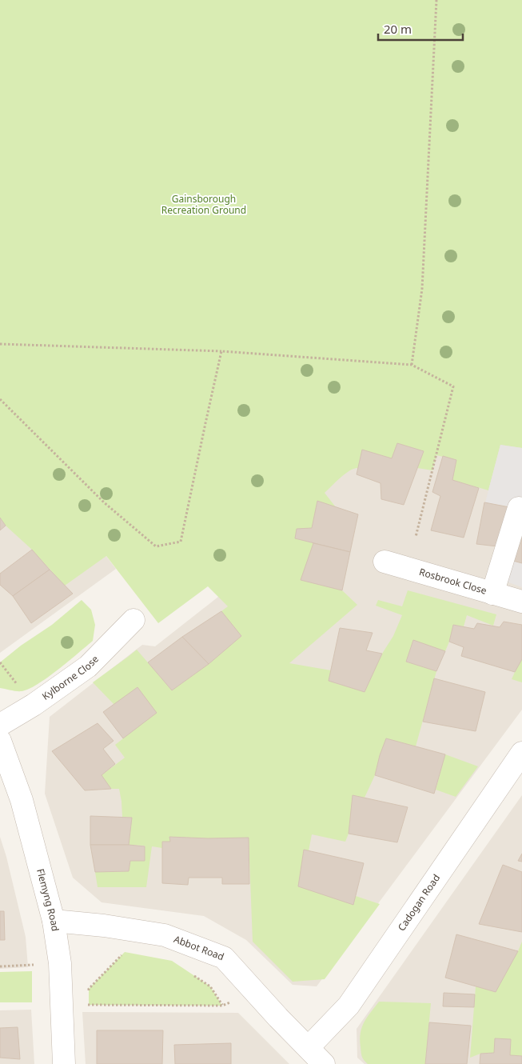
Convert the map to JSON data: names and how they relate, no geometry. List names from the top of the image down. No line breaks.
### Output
{"streets":{"street":["Rosbrook Close","Kylborne Close","Flemyng Road","Cadogan Road","Abbot Road"]},"crossings":[["Flemyng Road","Abbot Road"],["Cadogan Road","Abbot Road"]],"parks":["Gainsborough Recreation Ground"],"scale_bar":"20 m"}
